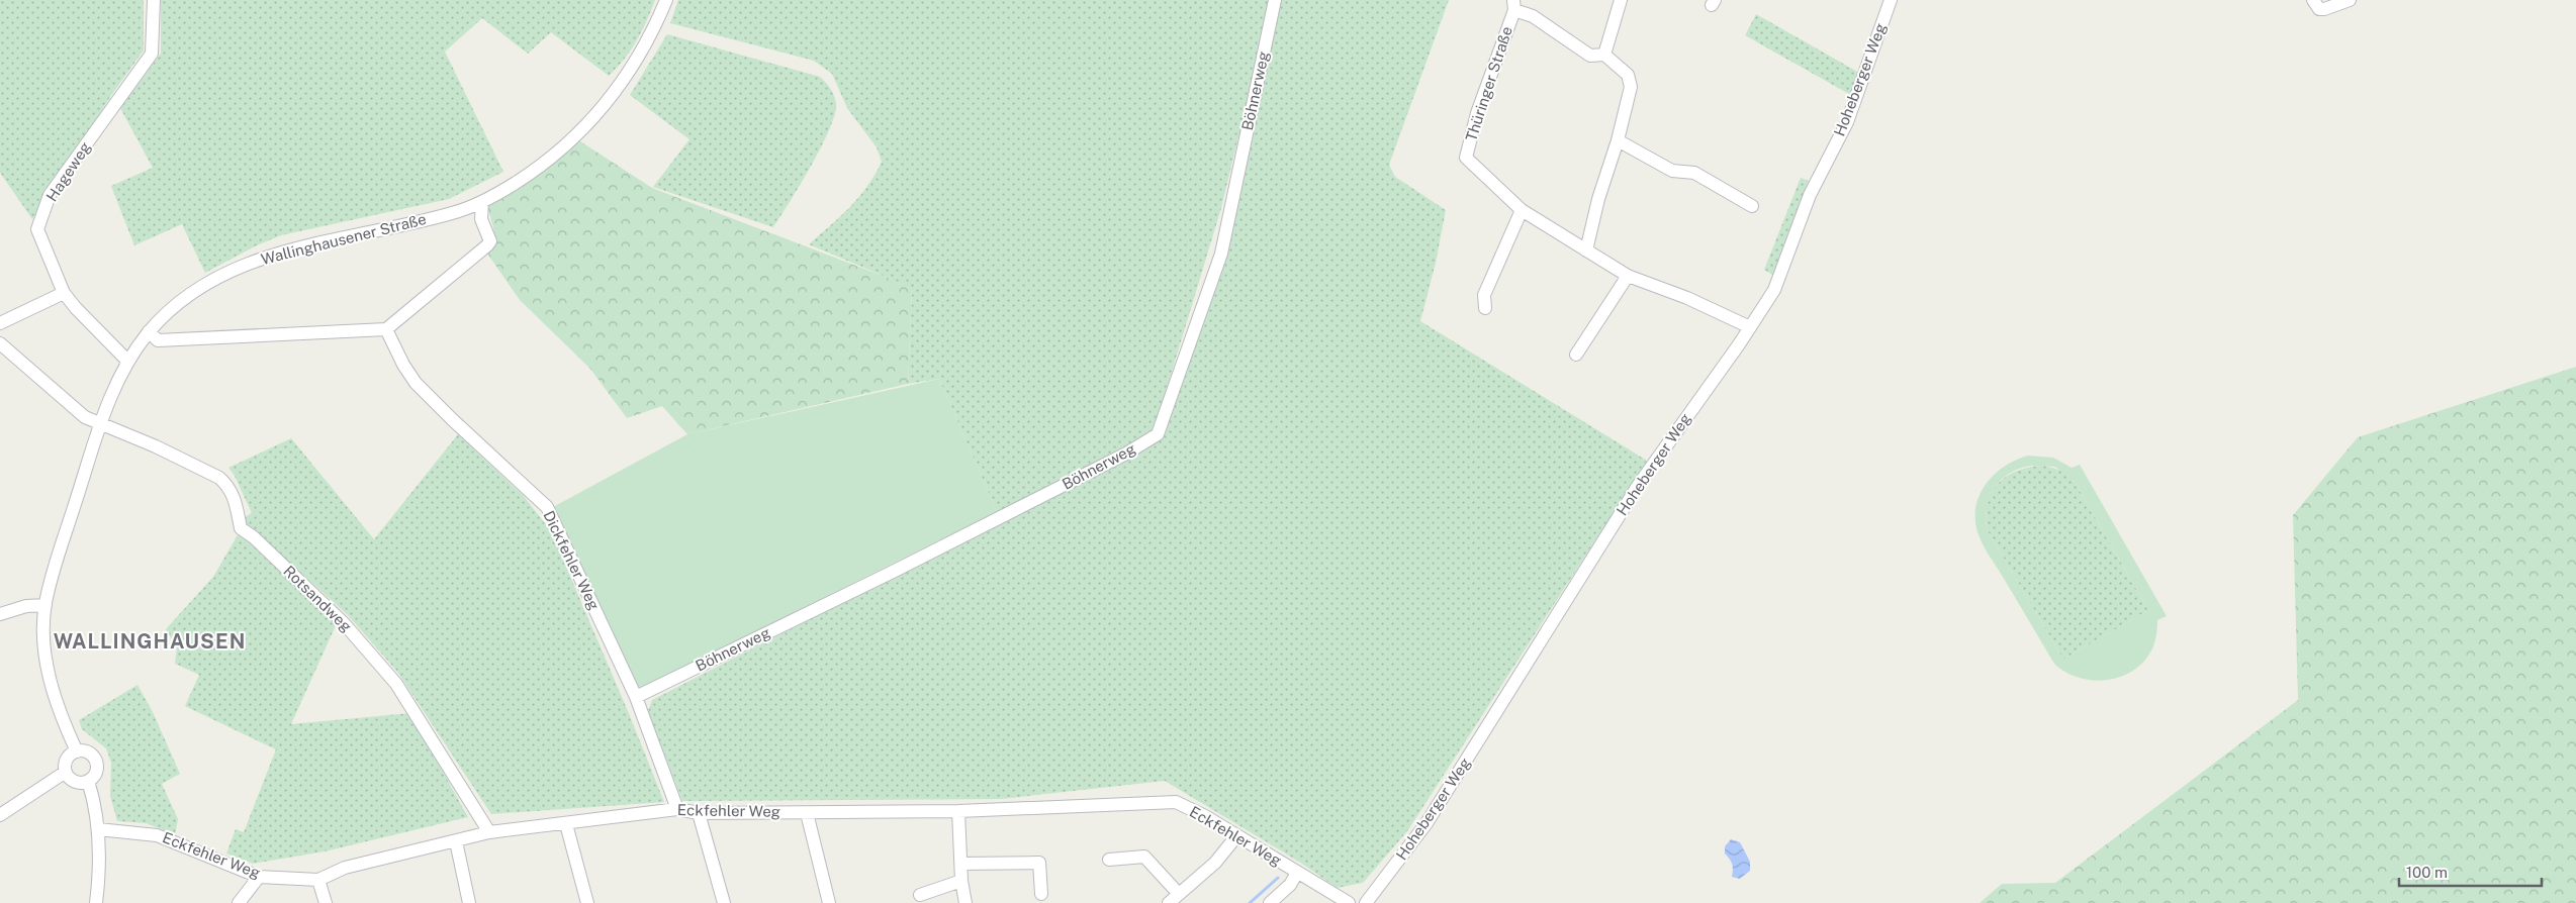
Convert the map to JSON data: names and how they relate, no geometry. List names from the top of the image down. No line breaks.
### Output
{"streets":{"street":["Hoheberger Weg","Thüringer Straße","Böhnerweg","Hageweg","Wallinghausener Straße","Dickfehler Weg","Rotsandweg","Eckfehler Weg"]},"crossings":[["Hoheberger Weg","Thüringer Straße"],["Böhnerweg","Dickfehler Weg"],["Hageweg","Wallinghausener Straße"],["Wallinghausener Straße","Rotsandweg"],["Dickfehler Weg","Eckfehler Weg"],["Rotsandweg","Eckfehler Weg"]],"districts":["WALLINGHAUSEN"],"scale_bar":"100 m"}
